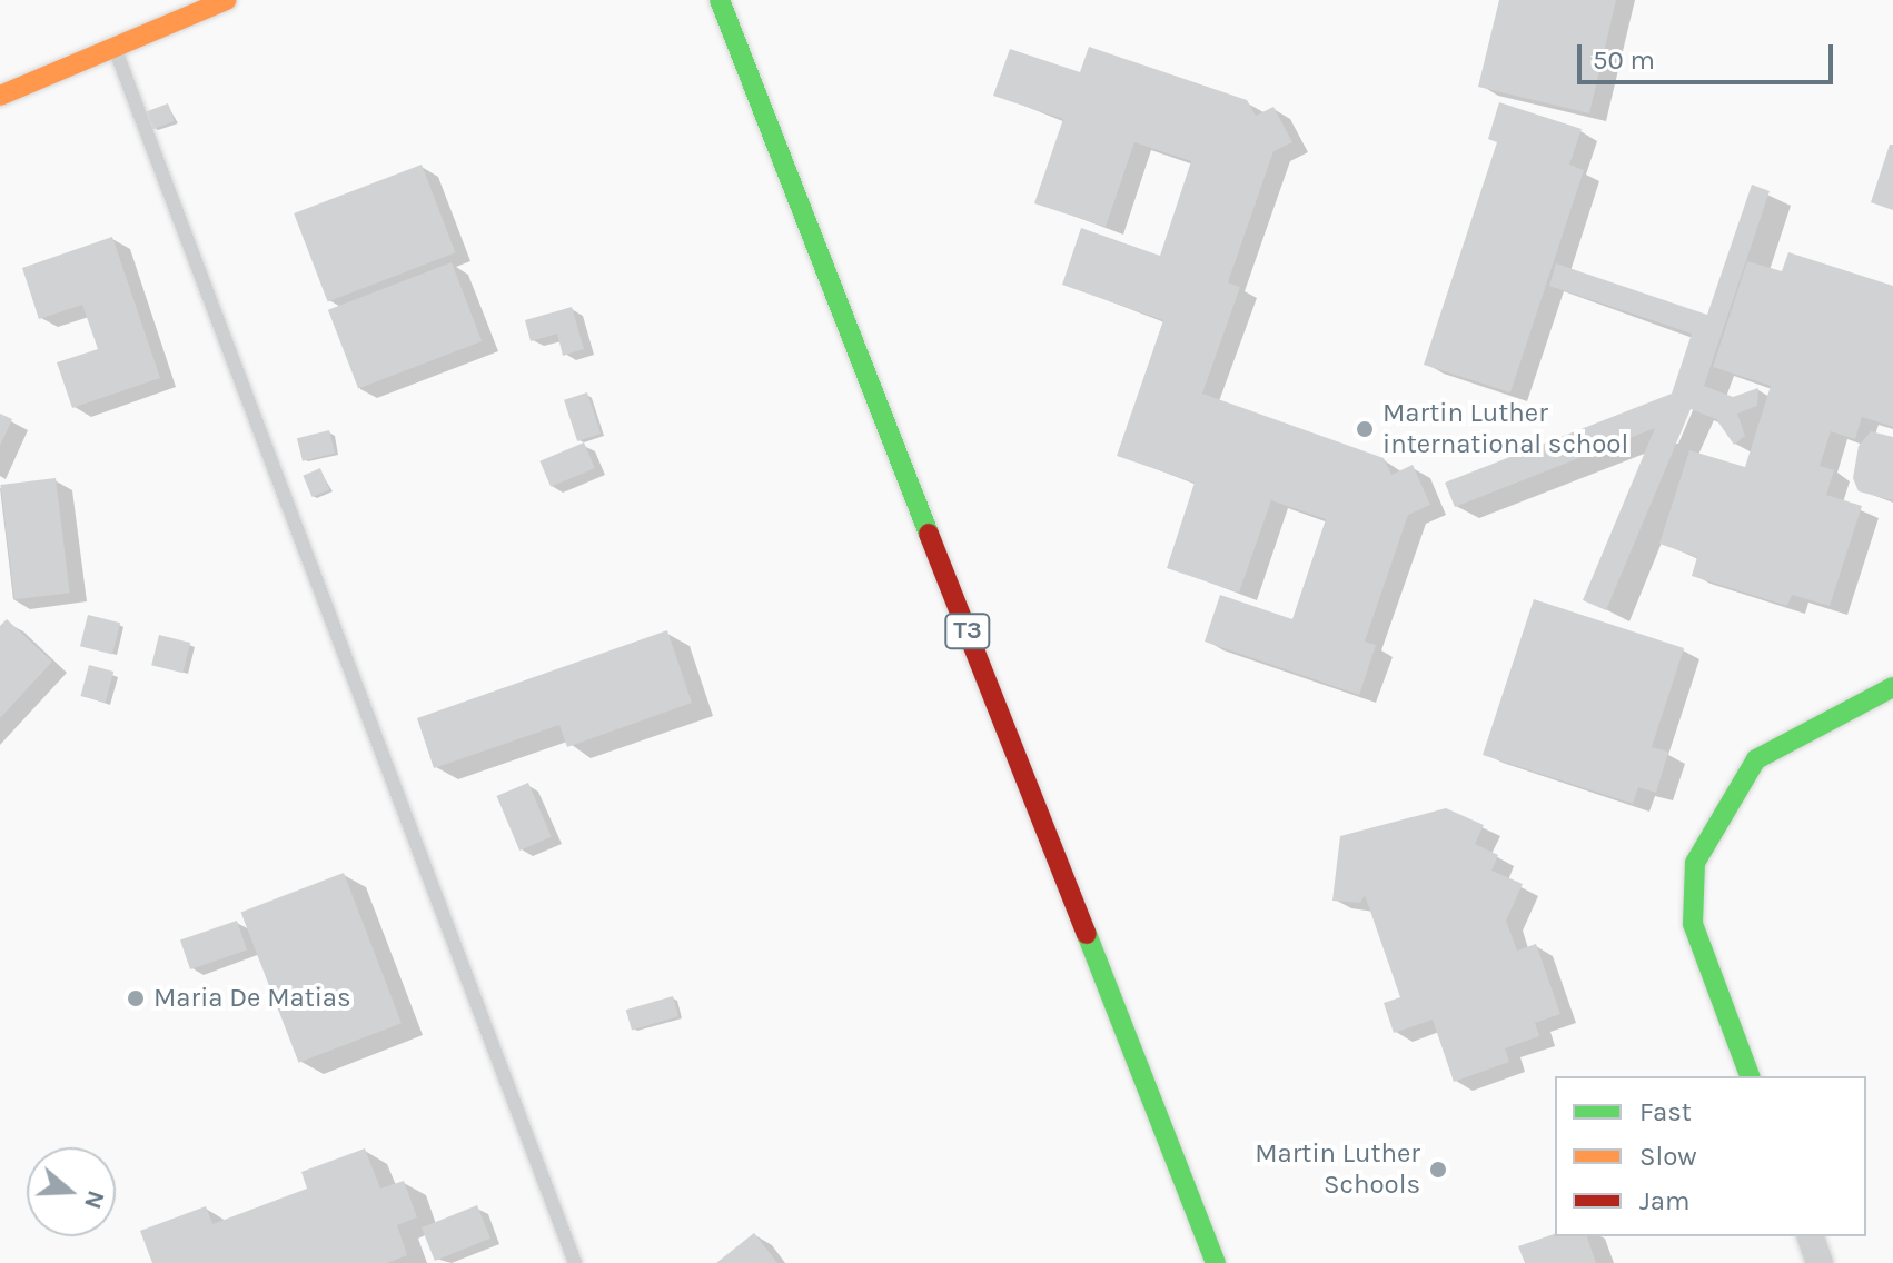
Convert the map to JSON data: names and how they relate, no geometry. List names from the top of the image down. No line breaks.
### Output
{"streets":{"main road":["T3"]},"places":["Martin Luther international school","Maria De Matias","Martin Luther Schools"],"legend":["Fast","Slow","Jam"],"scale_bar":"50 m","north":"right"}
